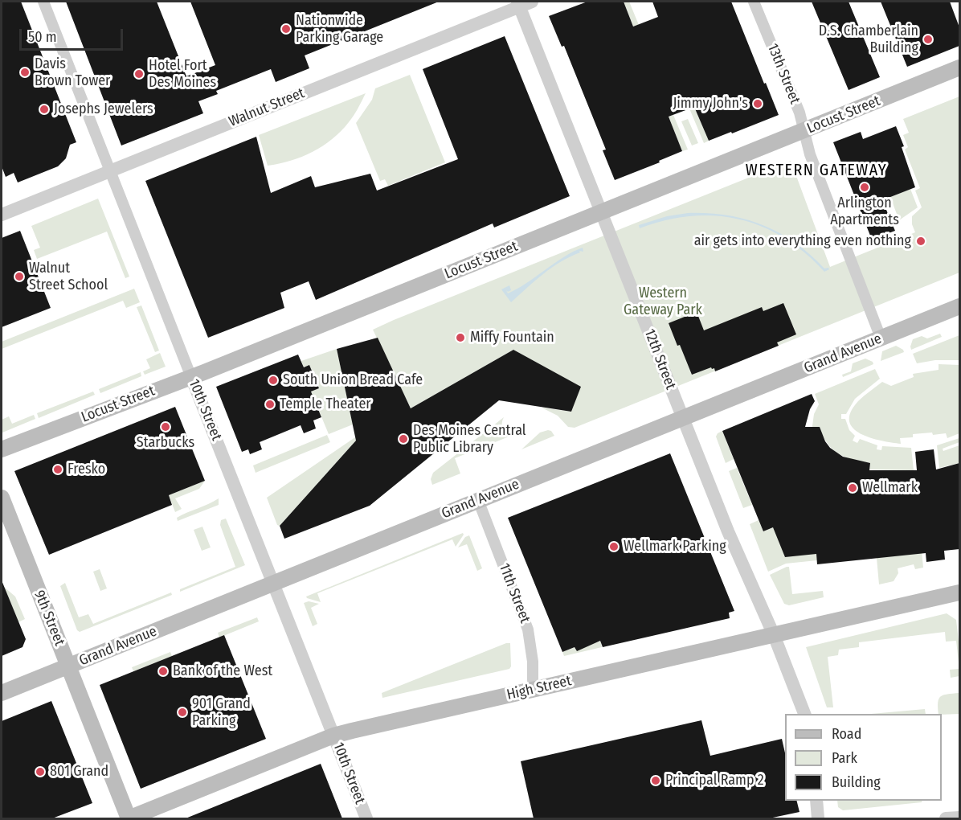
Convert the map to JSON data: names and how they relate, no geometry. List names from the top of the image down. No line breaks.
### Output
{"streets":{"main road":["Locust Street","Grand Avenue","9th Street","High Street"],"street":["13th Street","Walnut Street","12th Street","10th Street","11th Street"]},"crossings":[["13th Street","Locust Street"],["13th Street","Grand Avenue"],["Walnut Street","12th Street"],["Walnut Street","10th Street"],["Locust Street","12th Street"],["Locust Street","10th Street"],["Grand Avenue","12th Street"],["Grand Avenue","10th Street"],["Grand Avenue","11th Street"],["Grand Avenue","9th Street"],["12th Street","High Street"],["10th Street","High Street"],["11th Street","High Street"],["9th Street","High Street"]],"districts":["WESTERN GATEWAY"],"parks":["Western Gateway Park"],"places":["Nationwide Parking Garage","D.S. Chamberlain Building","Davis Brown Tower","Hotel Fort Des Moines","Jimmy John's","Josephs Jewelers","Arlington Apartments","air gets into everything even nothing","Walnut Street School","Miffy Fountain","South Union Bread Cafe","Temple Theater","Starbucks","Des Moines Central Public Library","Fresko","Wellmark","Wellmark Parking","Bank of the West","901 Grand Parking","801 Grand","Principal Ramp 2"],"legend":["Road","Park","Building"],"scale_bar":"50 m"}
